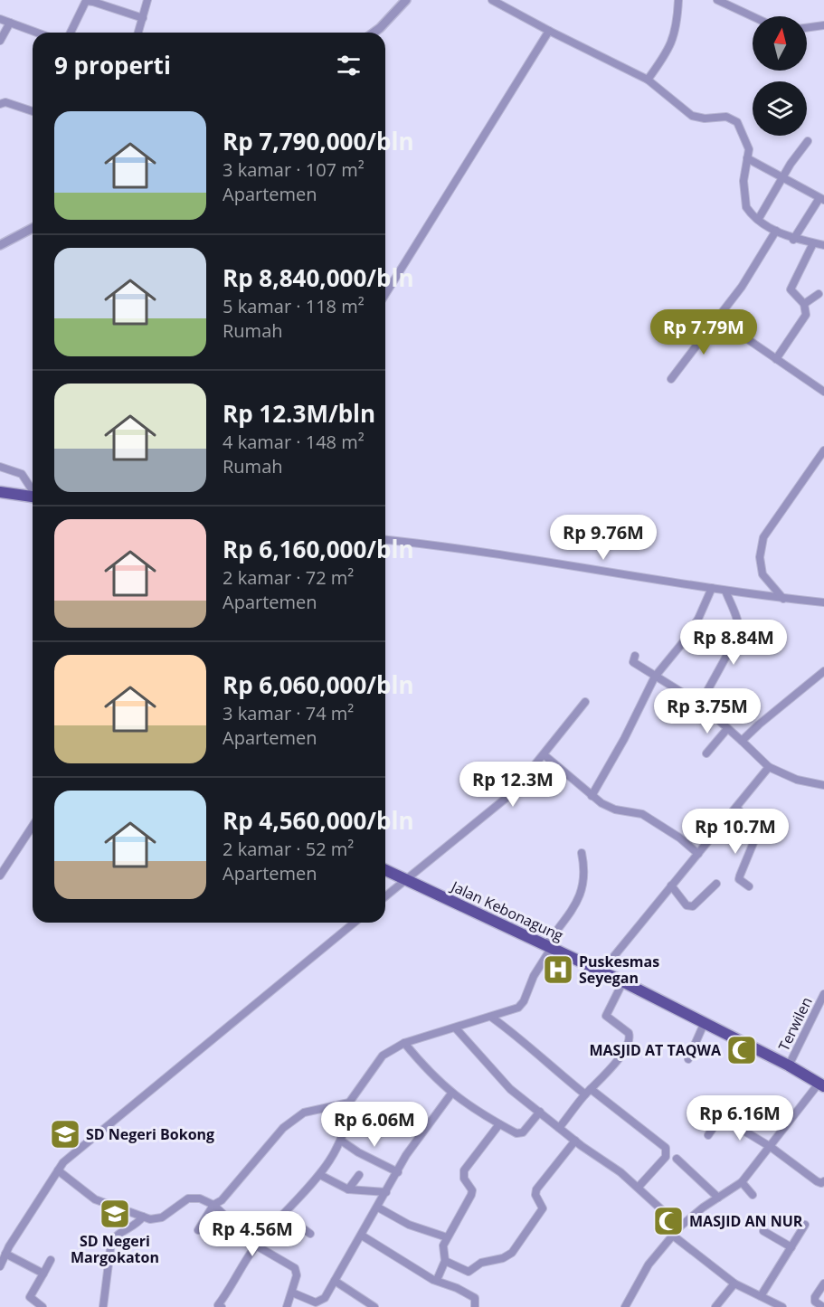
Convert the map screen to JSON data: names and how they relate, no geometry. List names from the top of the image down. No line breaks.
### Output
{"streets":{"main road":["Jalan Kebonagung"],"street":["Terwilen"]},"crossings":[["Jalan Kebonagung","Terwilen"]],"places":{"hospital":["Puskesmas Seyegan"],"mosque":["MASJID AT TAQWA","MASJID AN NUR"],"school or university":["SD Negeri Bokong","SD Negeri Margokaton"]},"north":"top","page":{"heading":"9 properti","list":[{"name":"Rp 7,790,000/bln","note":"3 kamar · 107 m² · Apartemen"},{"name":"Rp 8,840,000/bln","note":"5 kamar · 118 m² · Rumah"},{"name":"Rp 12.3M/bln","note":"4 kamar · 148 m² · Rumah"},{"name":"Rp 6,160,000/bln","note":"2 kamar · 72 m² · Apartemen"},{"name":"Rp 6,060,000/bln","note":"3 kamar · 74 m² · Apartemen"},{"name":"Rp 4,560,000/bln","note":"2 kamar · 52 m² · Apartemen"}],"price":["Rp 7.79M","Rp 9.76M","Rp 8.84M","Rp 3.75M","Rp 12.3M","Rp 10.7M","Rp 6.16M","Rp 6.06M","Rp 4.56M"]}}
